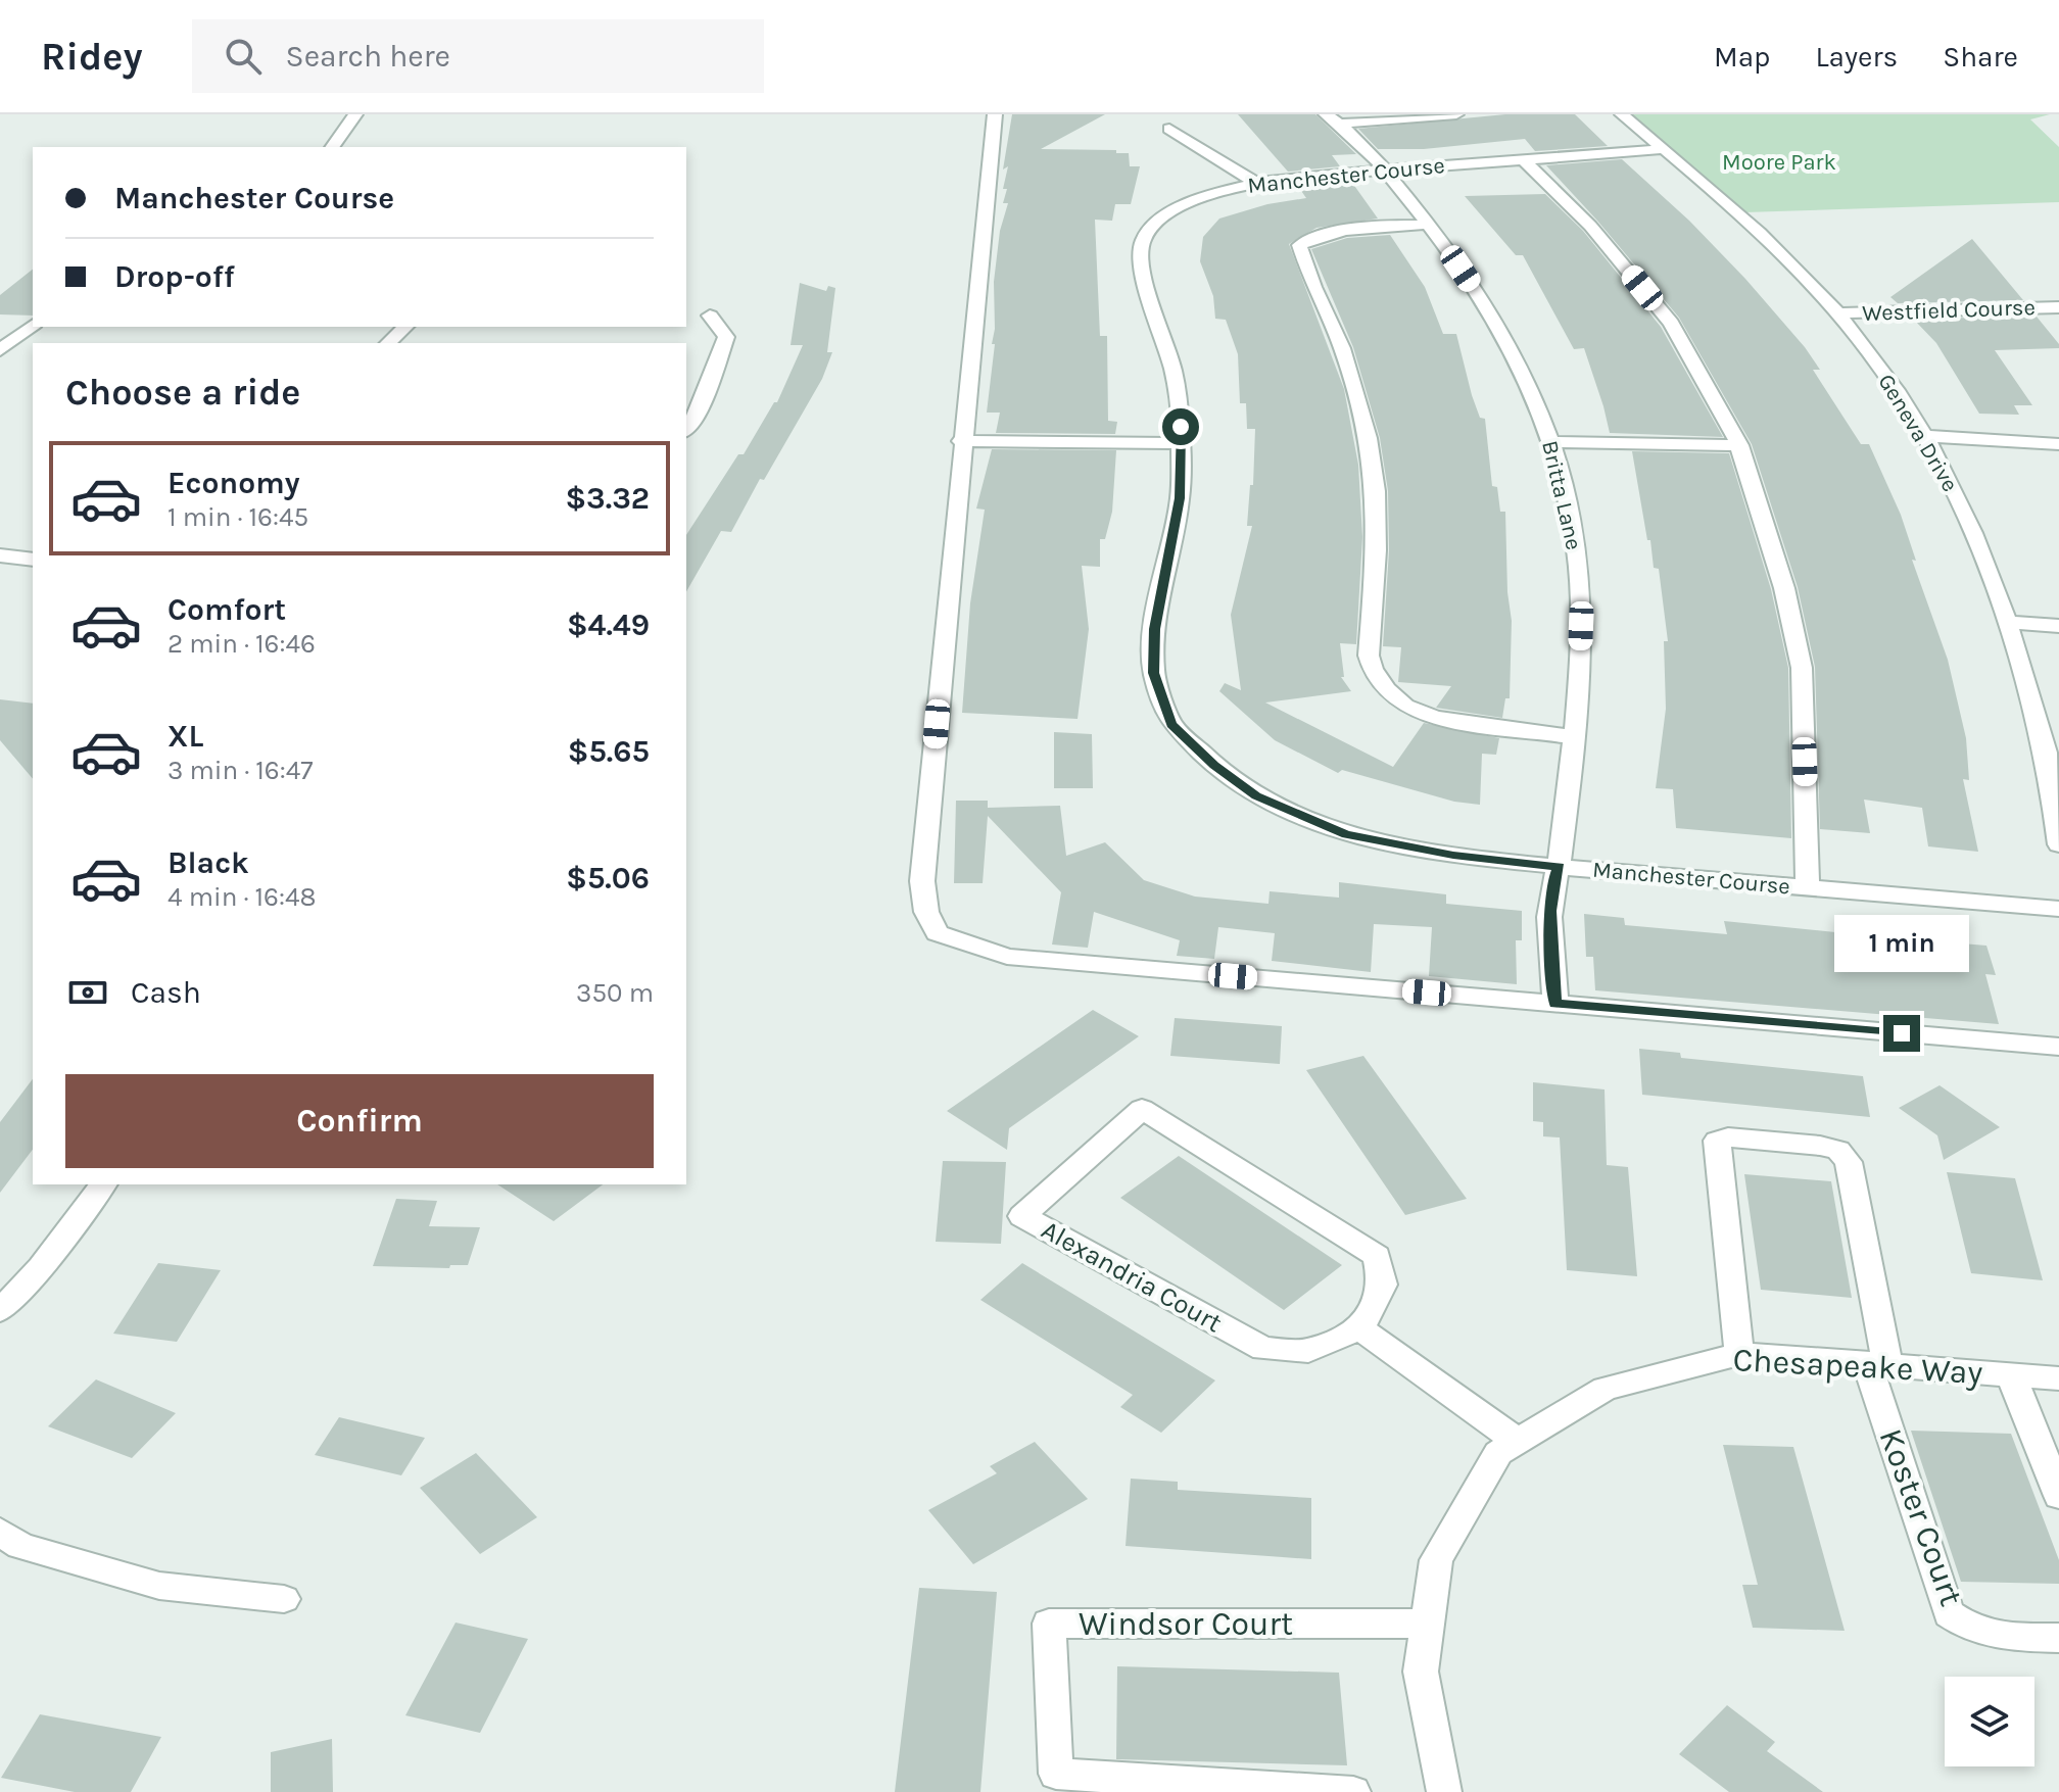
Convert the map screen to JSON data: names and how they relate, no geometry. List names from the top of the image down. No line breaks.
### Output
{"streets":{"street":["Manchester Course","Westfield Course","Geneva Drive","Britta Lane","Alexandria Court","Chesapeake Way","Koster Court","Windsor Court"]},"crossings":[["Manchester Course","Geneva Drive"],["Manchester Course","Britta Lane"],["Westfield Course","Geneva Drive"],["Chesapeake Way","Koster Court"],["Chesapeake Way","Windsor Court"]],"parks":["Moore Park"],"page":{"header":"Ridey","search":"Search here","nav":["Map","Layers","Share"],"banner":["Manchester Course","Drop-off"],"heading":"Choose a ride","list":[{"name":"Economy","note":"1 min · 16:45","value":"$3.32"},{"name":"Comfort","note":"2 min · 16:46","value":"$4.49"},{"name":"XL","note":"3 min · 16:47","value":"$5.65"},{"name":"Black","note":"4 min · 16:48","value":"$5.06"}],"bubble":"1 min","pay":["Cash","350 m"],"buttons":"Confirm"}}
